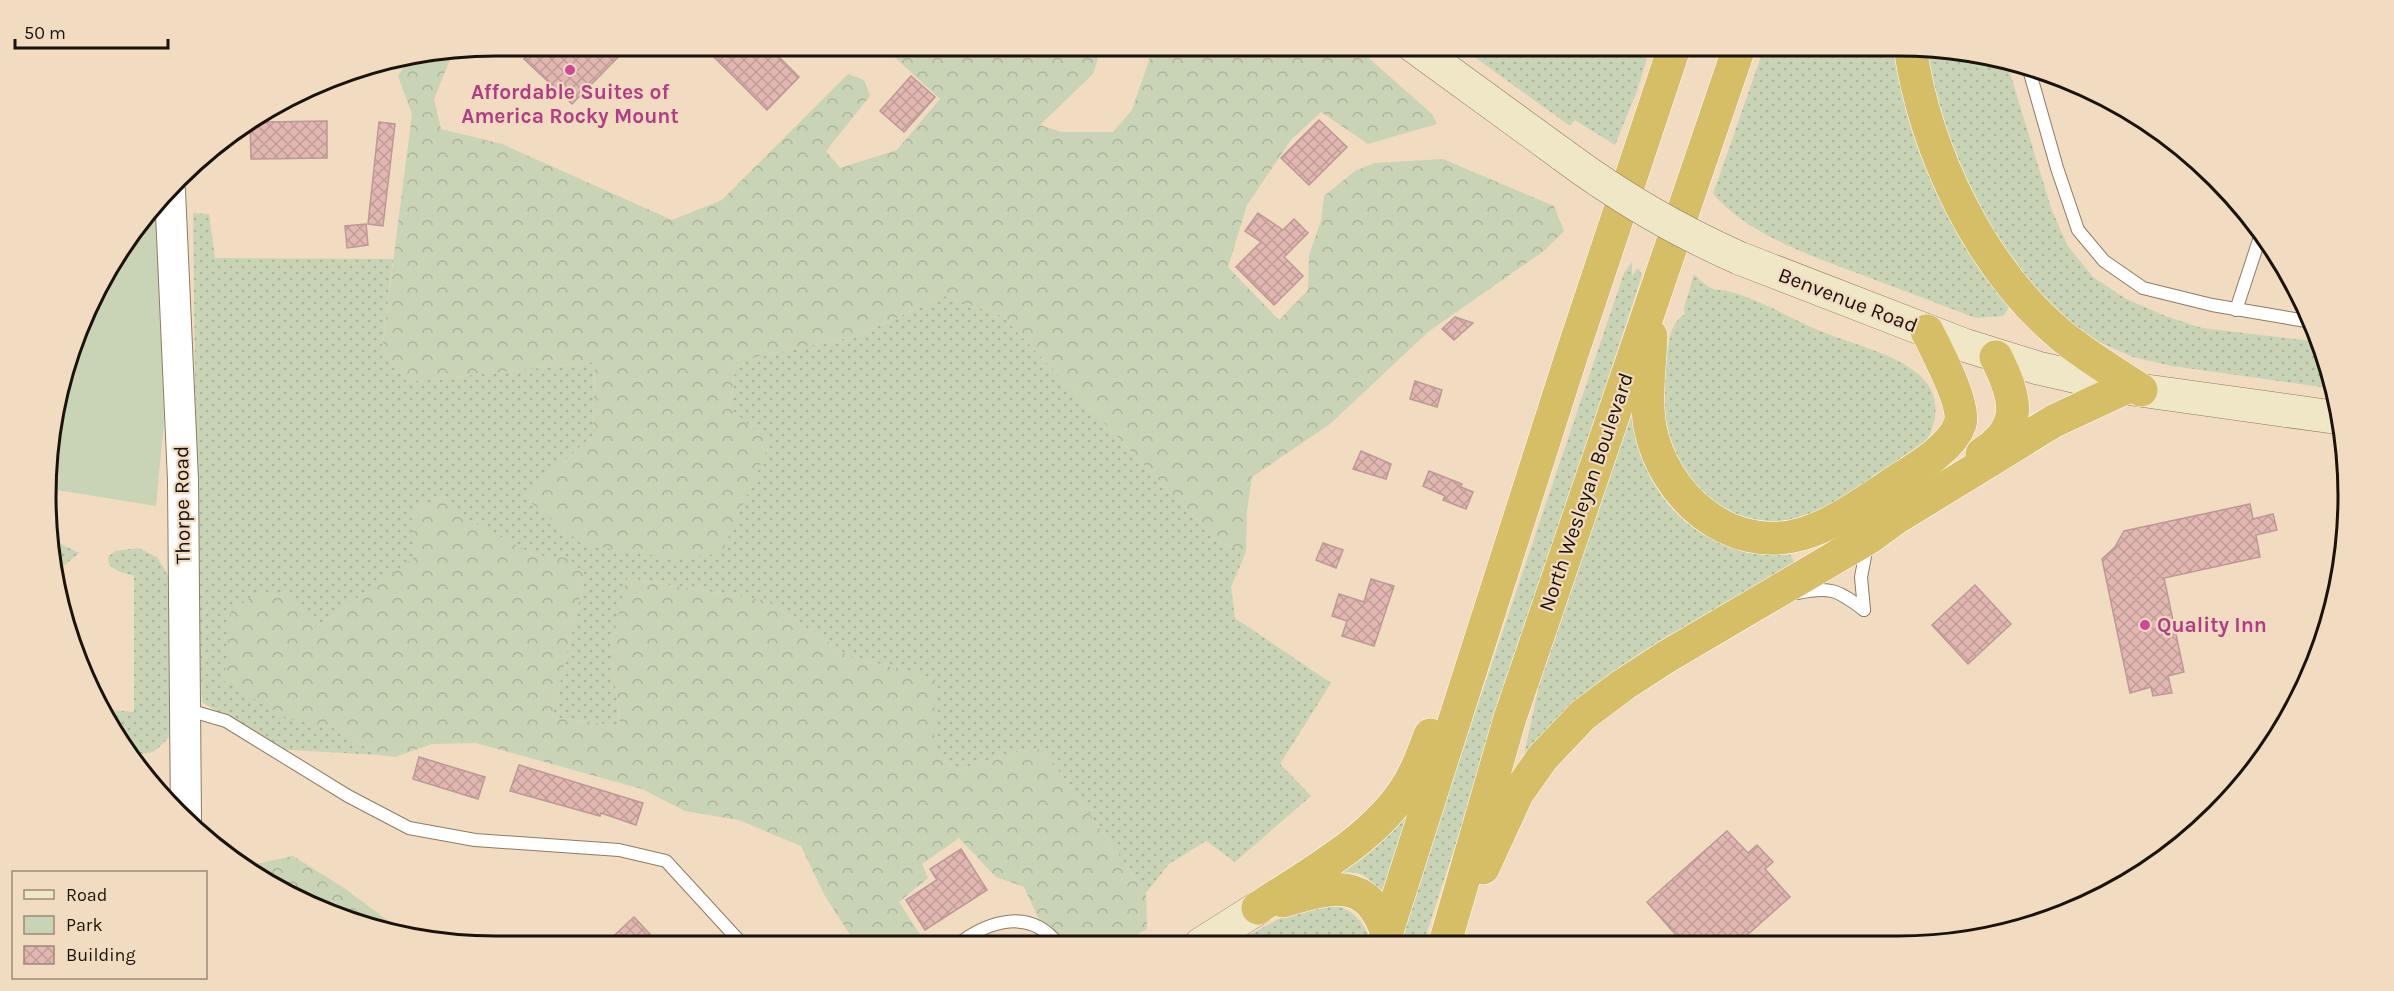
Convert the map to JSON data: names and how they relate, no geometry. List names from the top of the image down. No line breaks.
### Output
{"streets":{"highway":["North Wesleyan Boulevard"],"main road":["Benvenue Road"],"street":["Thorpe Road"]},"places":["Affordable Suites of America Rocky Mount","Quality Inn"],"legend":["Road","Park","Building"],"scale_bar":"50 m"}
